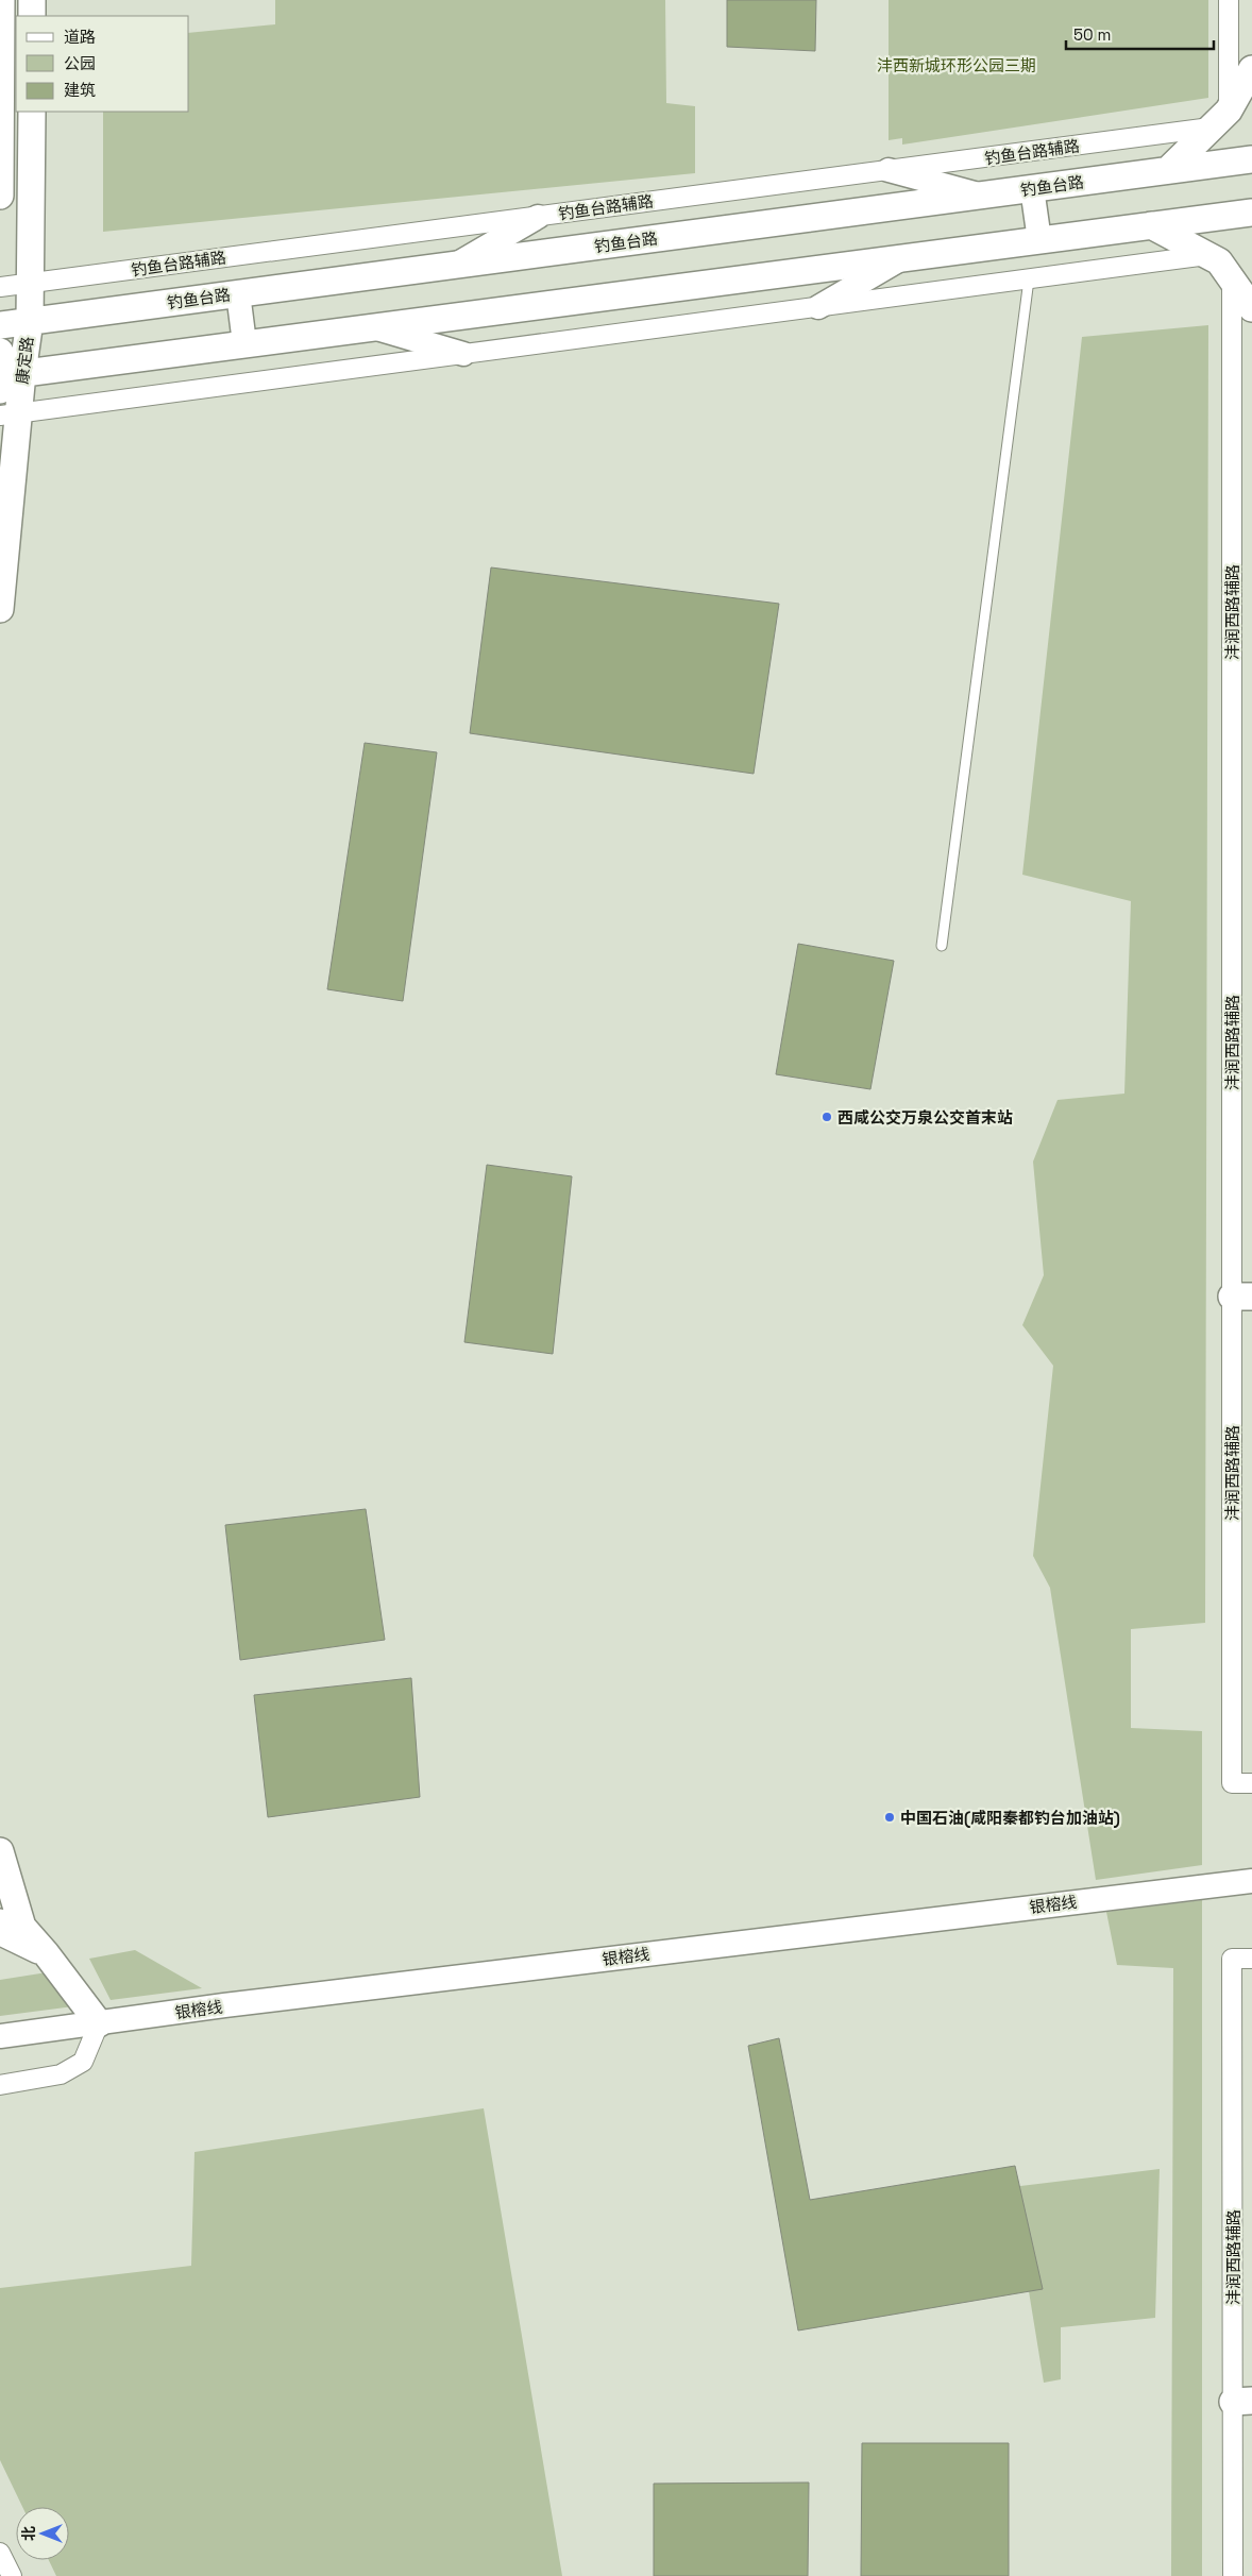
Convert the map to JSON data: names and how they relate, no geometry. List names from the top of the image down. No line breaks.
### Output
{"streets":{"main road":["钓鱼台路","康定路"],"street":["钓鱼台路辅路","沣润西路辅路","银榕线"]},"crossings":[["钓鱼台路辅路","康定路"],["钓鱼台路","康定路"]],"parks":["沣西新城环形公园三期"],"places":["西咸公交万泉公交首末站","中国石油(咸阳秦都钓台加油站)"],"legend":["道路","公园","建筑"],"scale_bar":"50 m","north":"left"}
